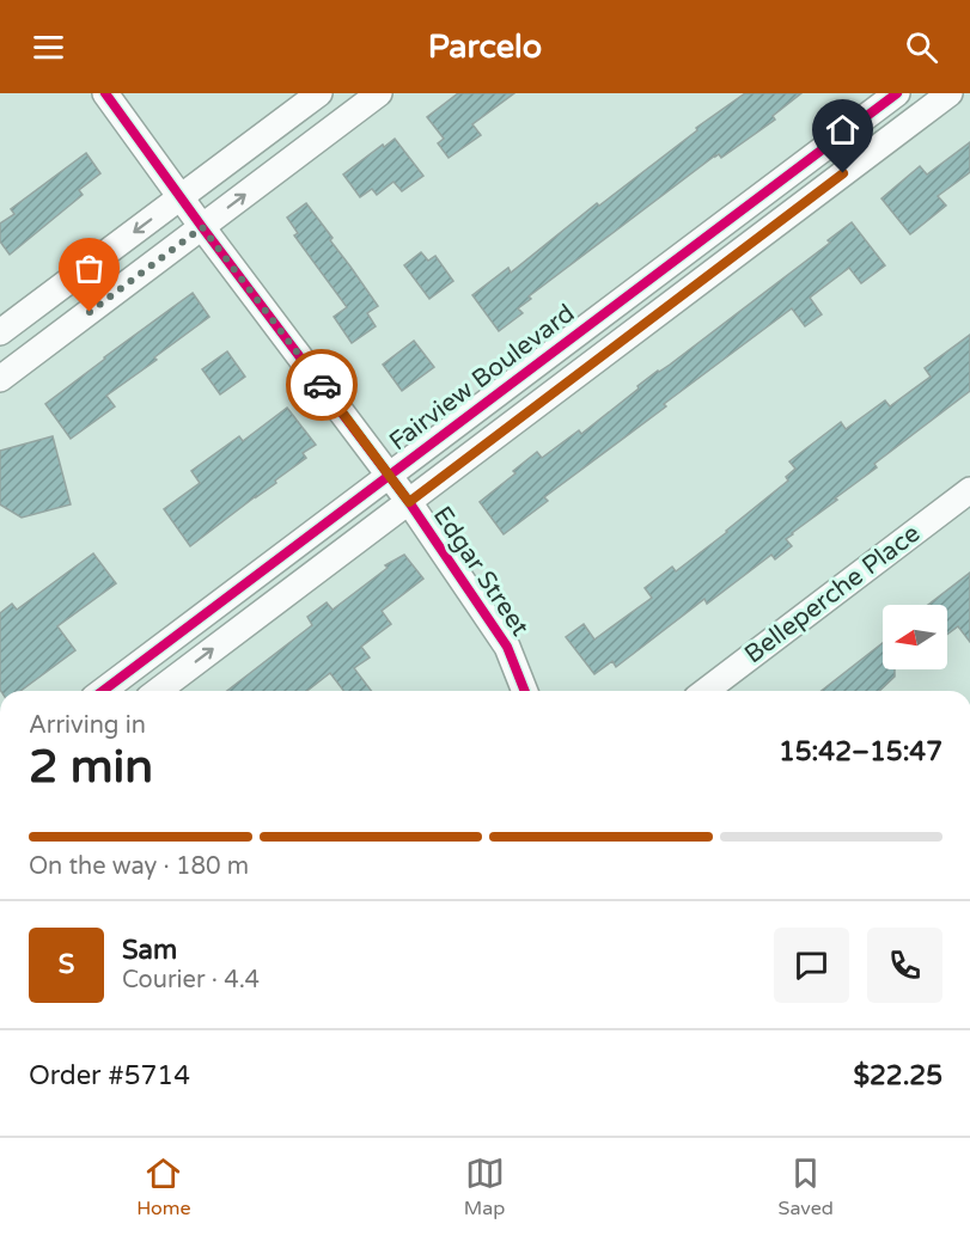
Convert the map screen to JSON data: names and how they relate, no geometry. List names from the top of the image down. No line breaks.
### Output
{"streets":{"street":["Fairview Boulevard","Edgar Street","Belleperche Place"]},"crossings":[["Fairview Boulevard","Edgar Street"]],"north":"left","page":{"header":"Parcelo","heading":["2 min","Arriving in","15:42–15:47"],"panel":["Sam","Courier · 4.4","Order #5714","$22.25"],"bar":"On the way · 180 m","round":"S","tabs":["Home","Map","Saved"]}}
